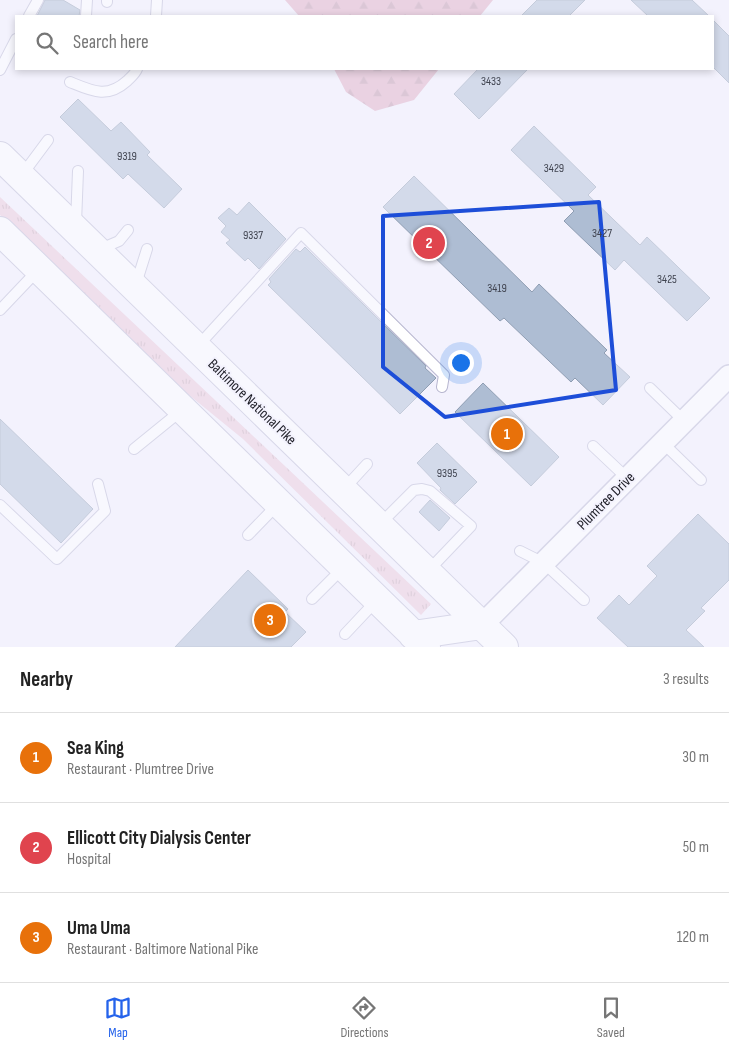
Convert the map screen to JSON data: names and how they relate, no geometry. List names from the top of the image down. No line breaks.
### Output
{"streets":{"main road":["Baltimore National Pike"],"street":["Plumtree Drive"]},"crossings":[["Baltimore National Pike","Plumtree Drive"]],"house_numbers":["3433","9319","3429","3427","9337","3425","3419","9395"],"page":{"search":"Search here","pins":["2","1","3"],"heading":["Nearby","3 results"],"list":[{"mark":"1","name":"Sea King","note":"Restaurant · Plumtree Drive","value":"30 m"},{"mark":"2","name":"Ellicott City Dialysis Center","note":"Hospital","value":"50 m"},{"mark":"3","name":"Uma Uma","note":"Restaurant · Baltimore National Pike","value":"120 m"}],"nav":["Map","Directions","Saved"]}}
